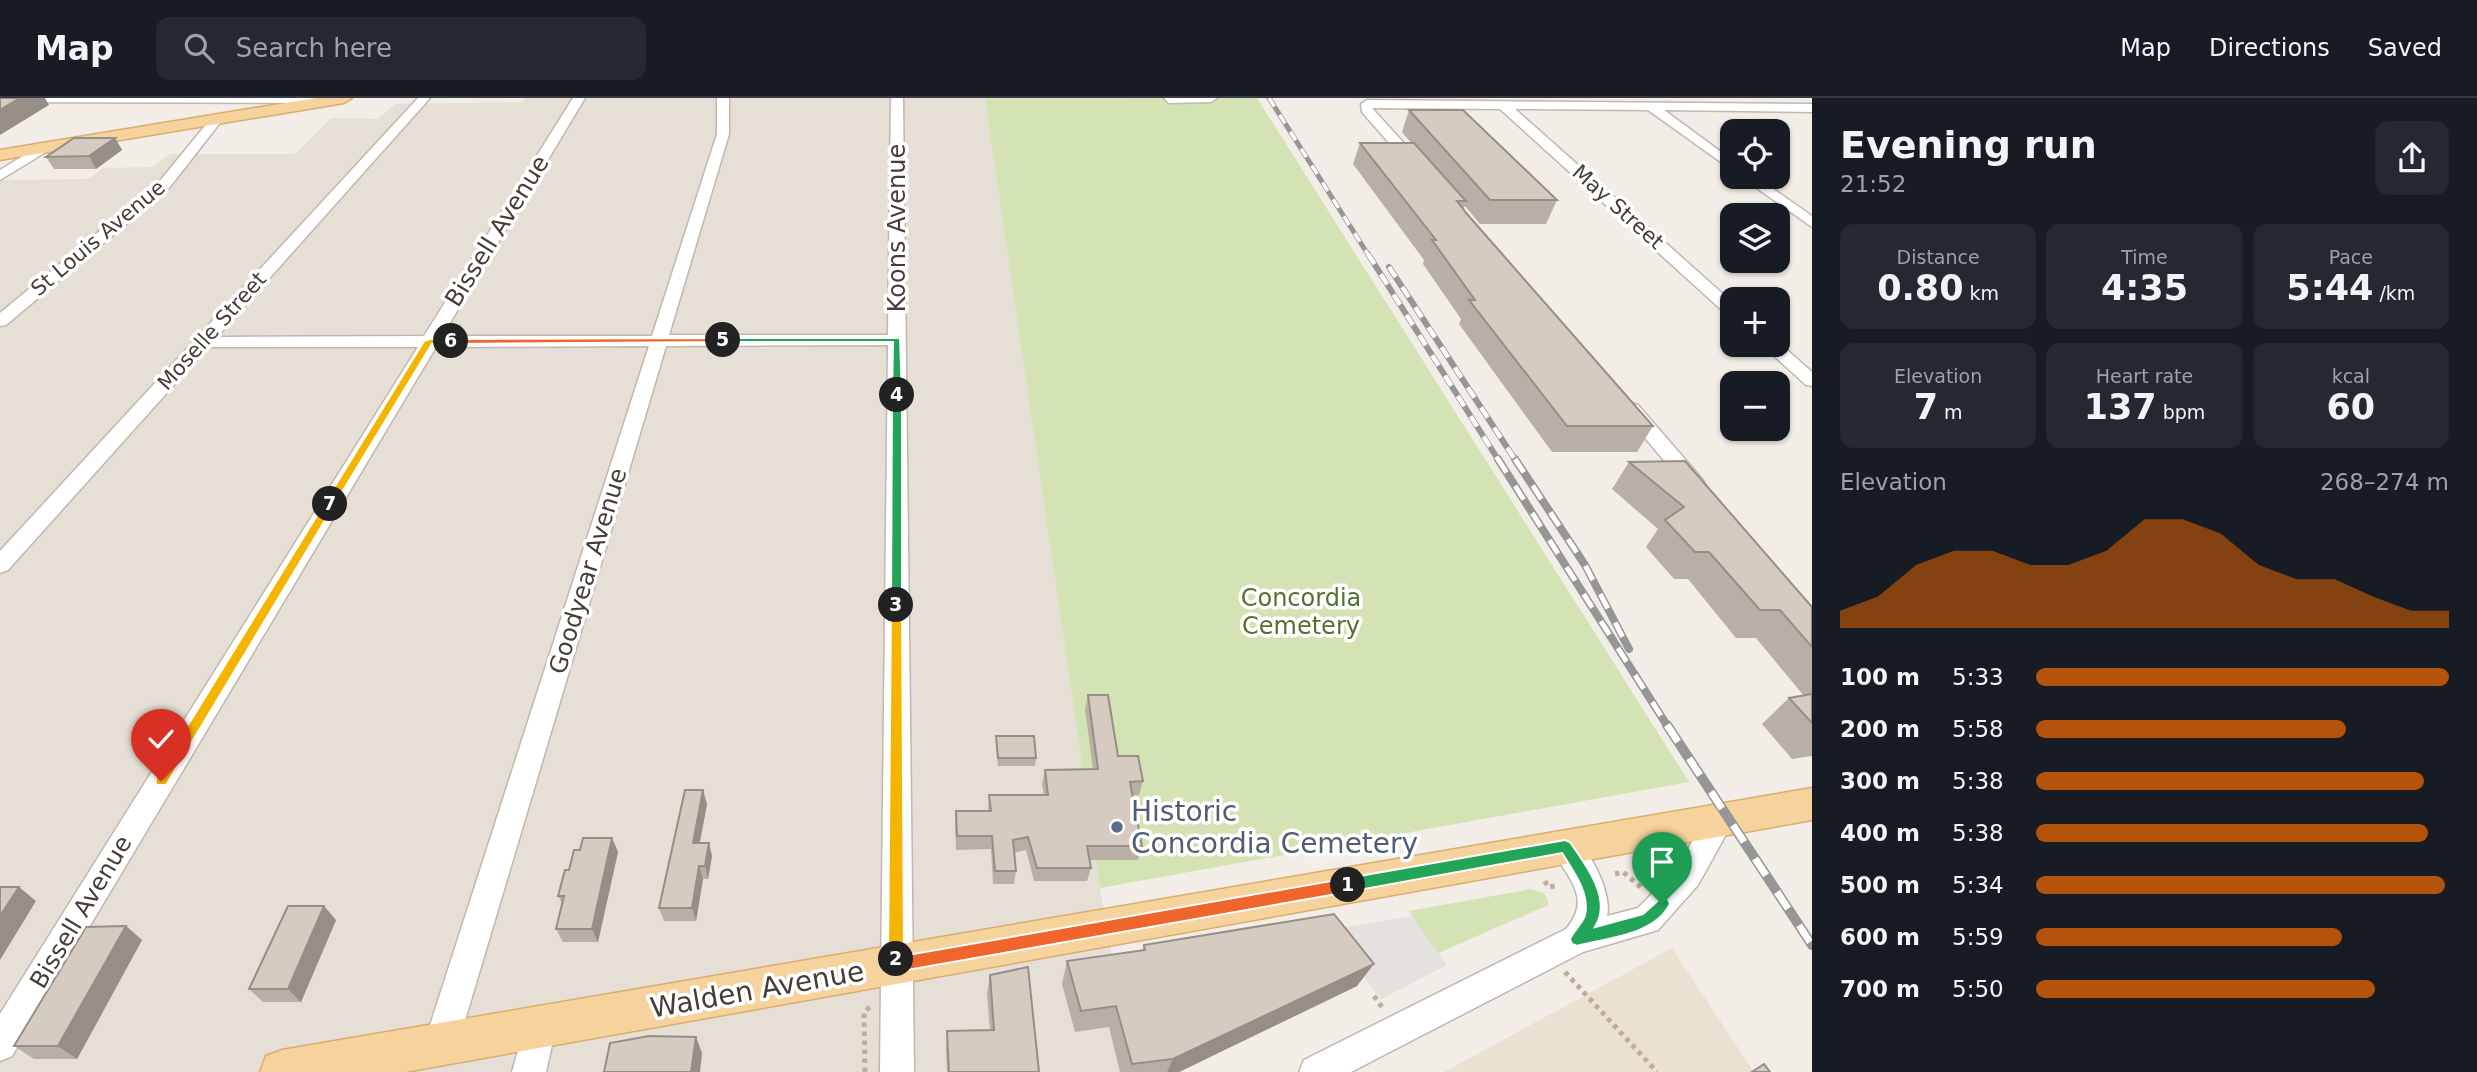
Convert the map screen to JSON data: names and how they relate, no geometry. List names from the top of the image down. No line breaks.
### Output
{"streets":{"main road":["Walden Avenue"],"street":["May Street","Koons Avenue","Bissell Avenue","St Louis Avenue","Moselle Street","Goodyear Avenue"]},"crossings":[["Koons Avenue","Walden Avenue"],["Goodyear Avenue","Walden Avenue"]],"parks":["Concordia Cemetery"],"places":["Historic Concordia Cemetery"],"page":{"header":"Map","search":"Search here","nav":["Map","Directions","Saved"],"heading":["Evening run","21:52"],"map_buttons":["+","−"],"stats":[["Distance","0.80 km"],["Time","4:35"],["Pace","5:44 /km"],["Elevation","7 m"],["Heart rate","137 bpm"],["kcal","60"]],"pins":["5","6","4","7","3","1","2"],"chart":["Elevation","268–274 m"],"list":[{"name":"100 m","note":"5:33"},{"name":"200 m","note":"5:58"},{"name":"300 m","note":"5:38"},{"name":"400 m","note":"5:38"},{"name":"500 m","note":"5:34"},{"name":"600 m","note":"5:59"},{"name":"700 m","note":"5:50"}]}}
